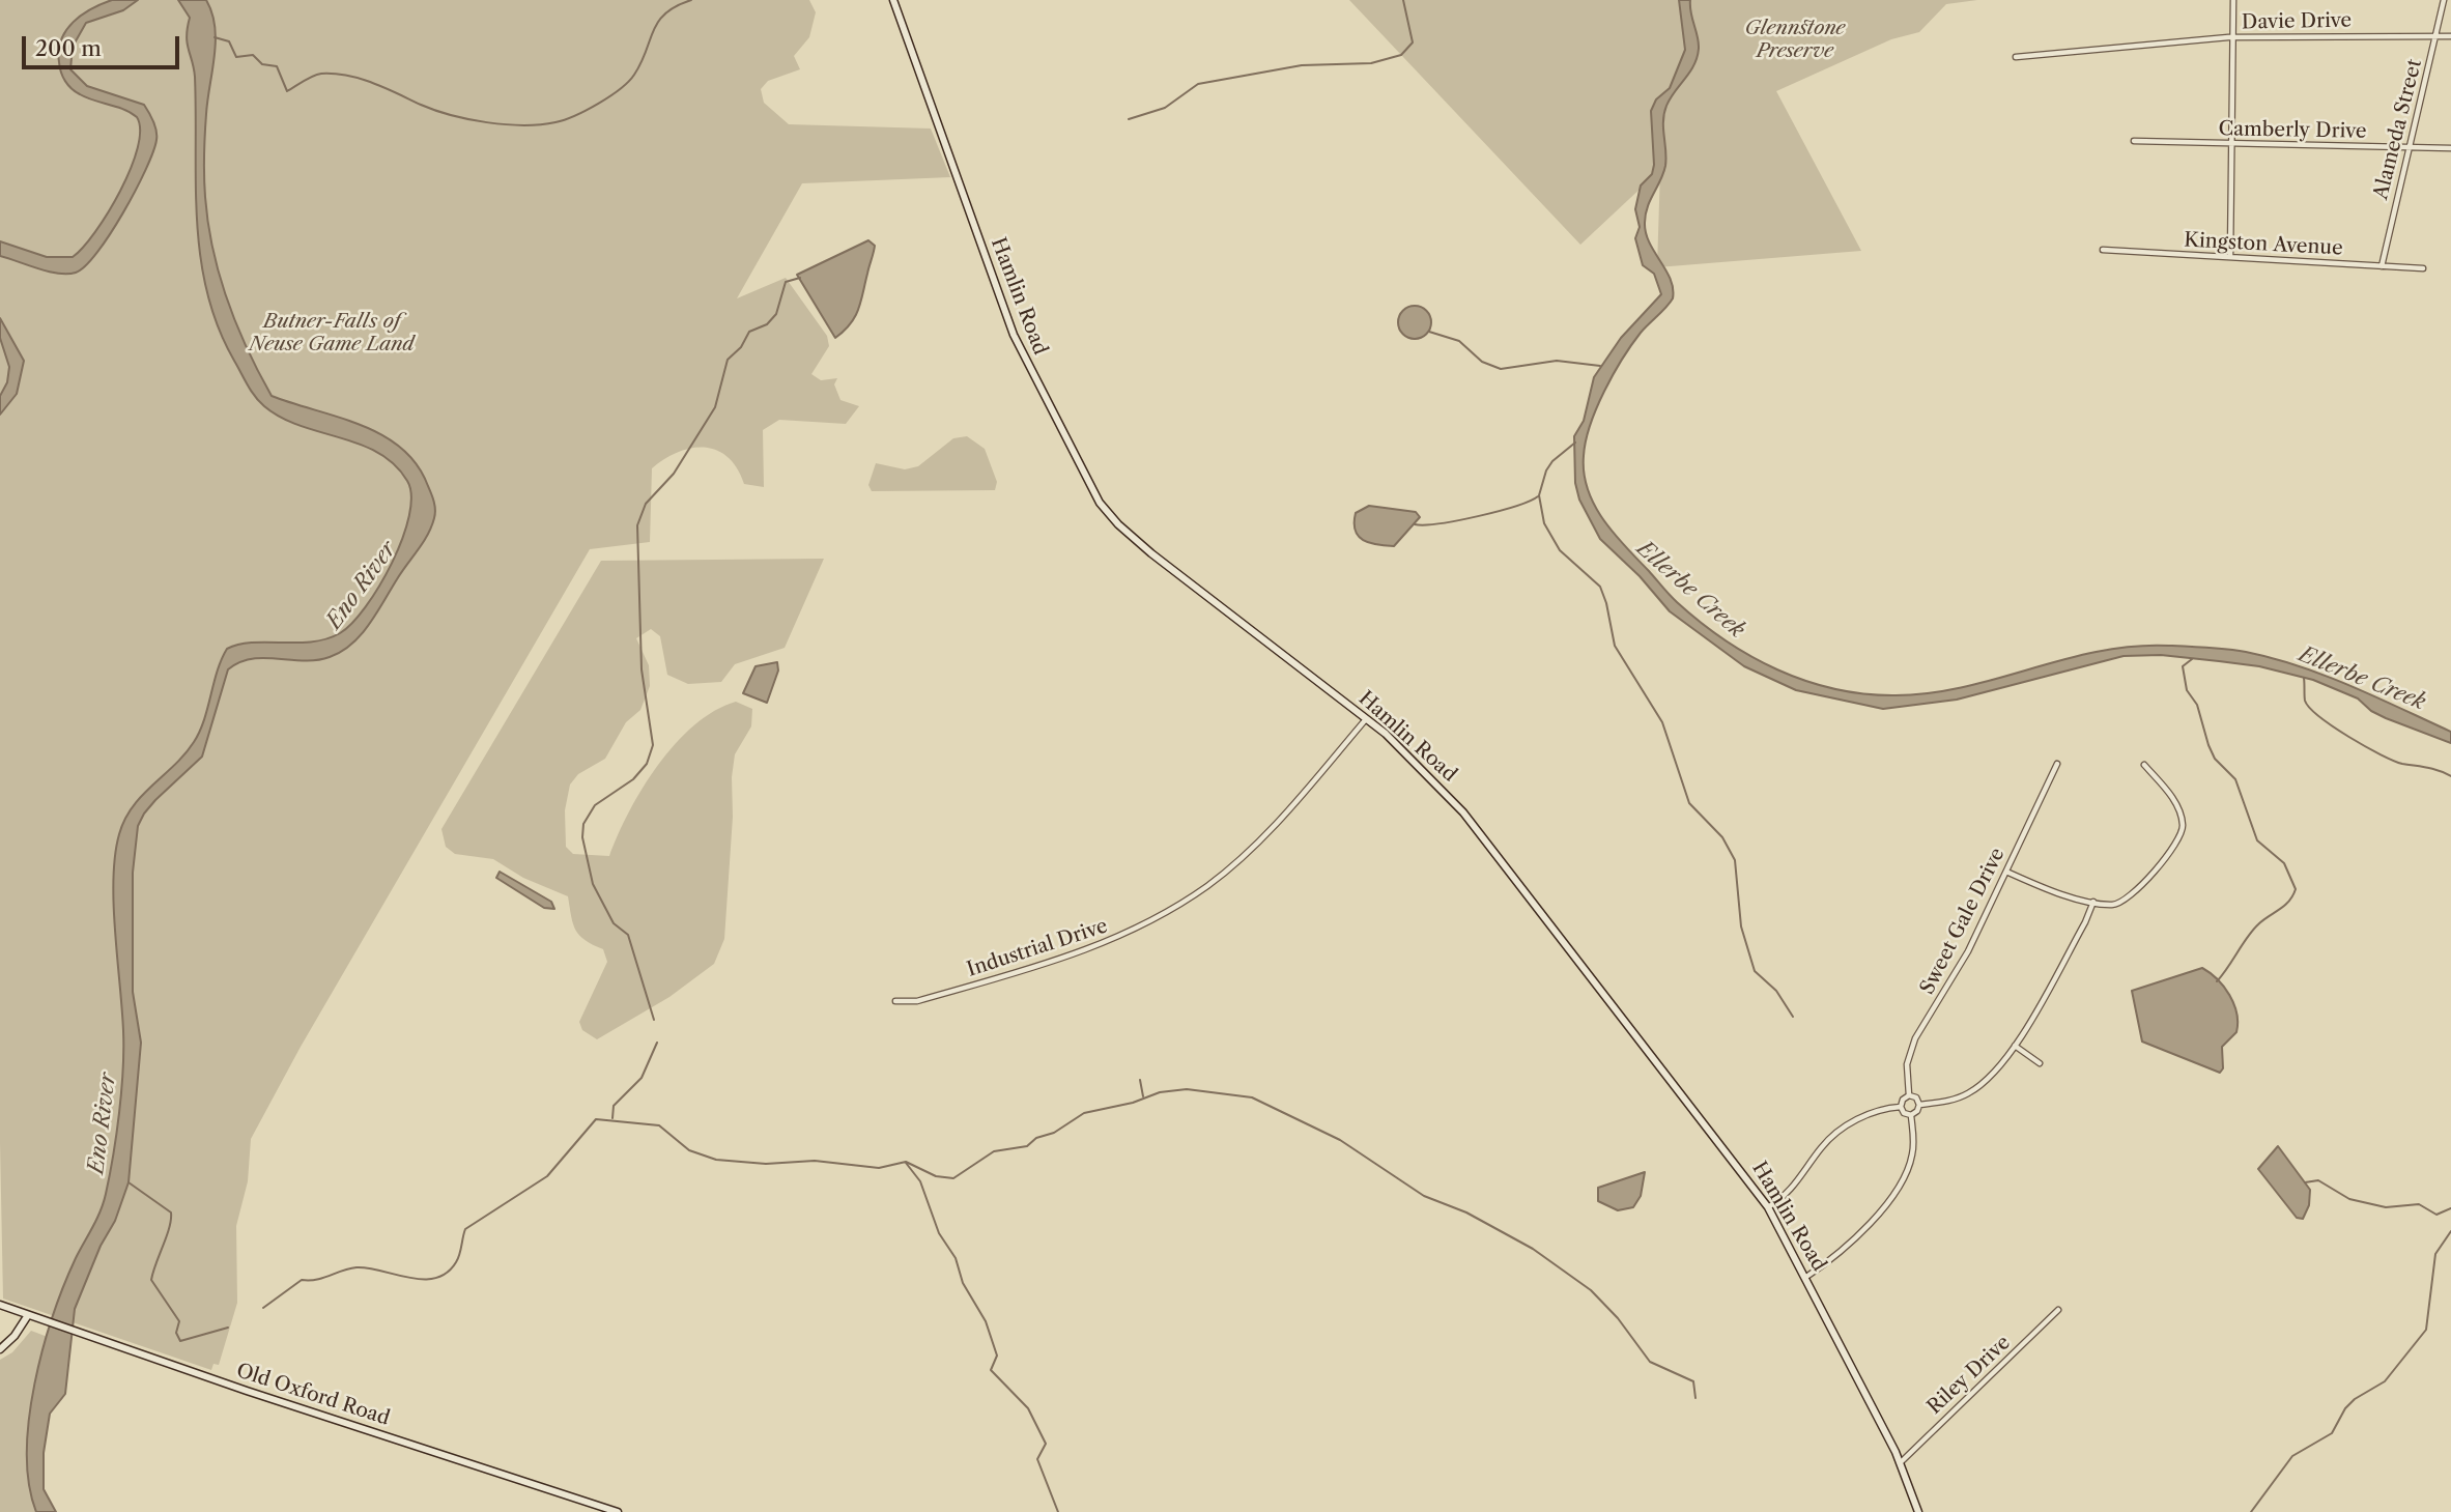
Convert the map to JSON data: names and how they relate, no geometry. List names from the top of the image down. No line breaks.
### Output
{"streets":{"street":["Davie Drive","Alameda Street","Camberly Drive","Kingston Avenue","Hamlin Road","Sweet Gale Drive","Industrial Drive","Riley Drive","Old Oxford Road"]},"crossings":[["Davie Drive","Alameda Street"],["Alameda Street","Camberly Drive"],["Alameda Street","Kingston Avenue"],["Hamlin Road","Industrial Drive"],["Hamlin Road","Riley Drive"]],"water":["Eno River","Ellerbe Creek"],"parks":["Glennstone Preserve","Butner-Falls of Neuse Game Land"],"scale_bar":"200 m"}
